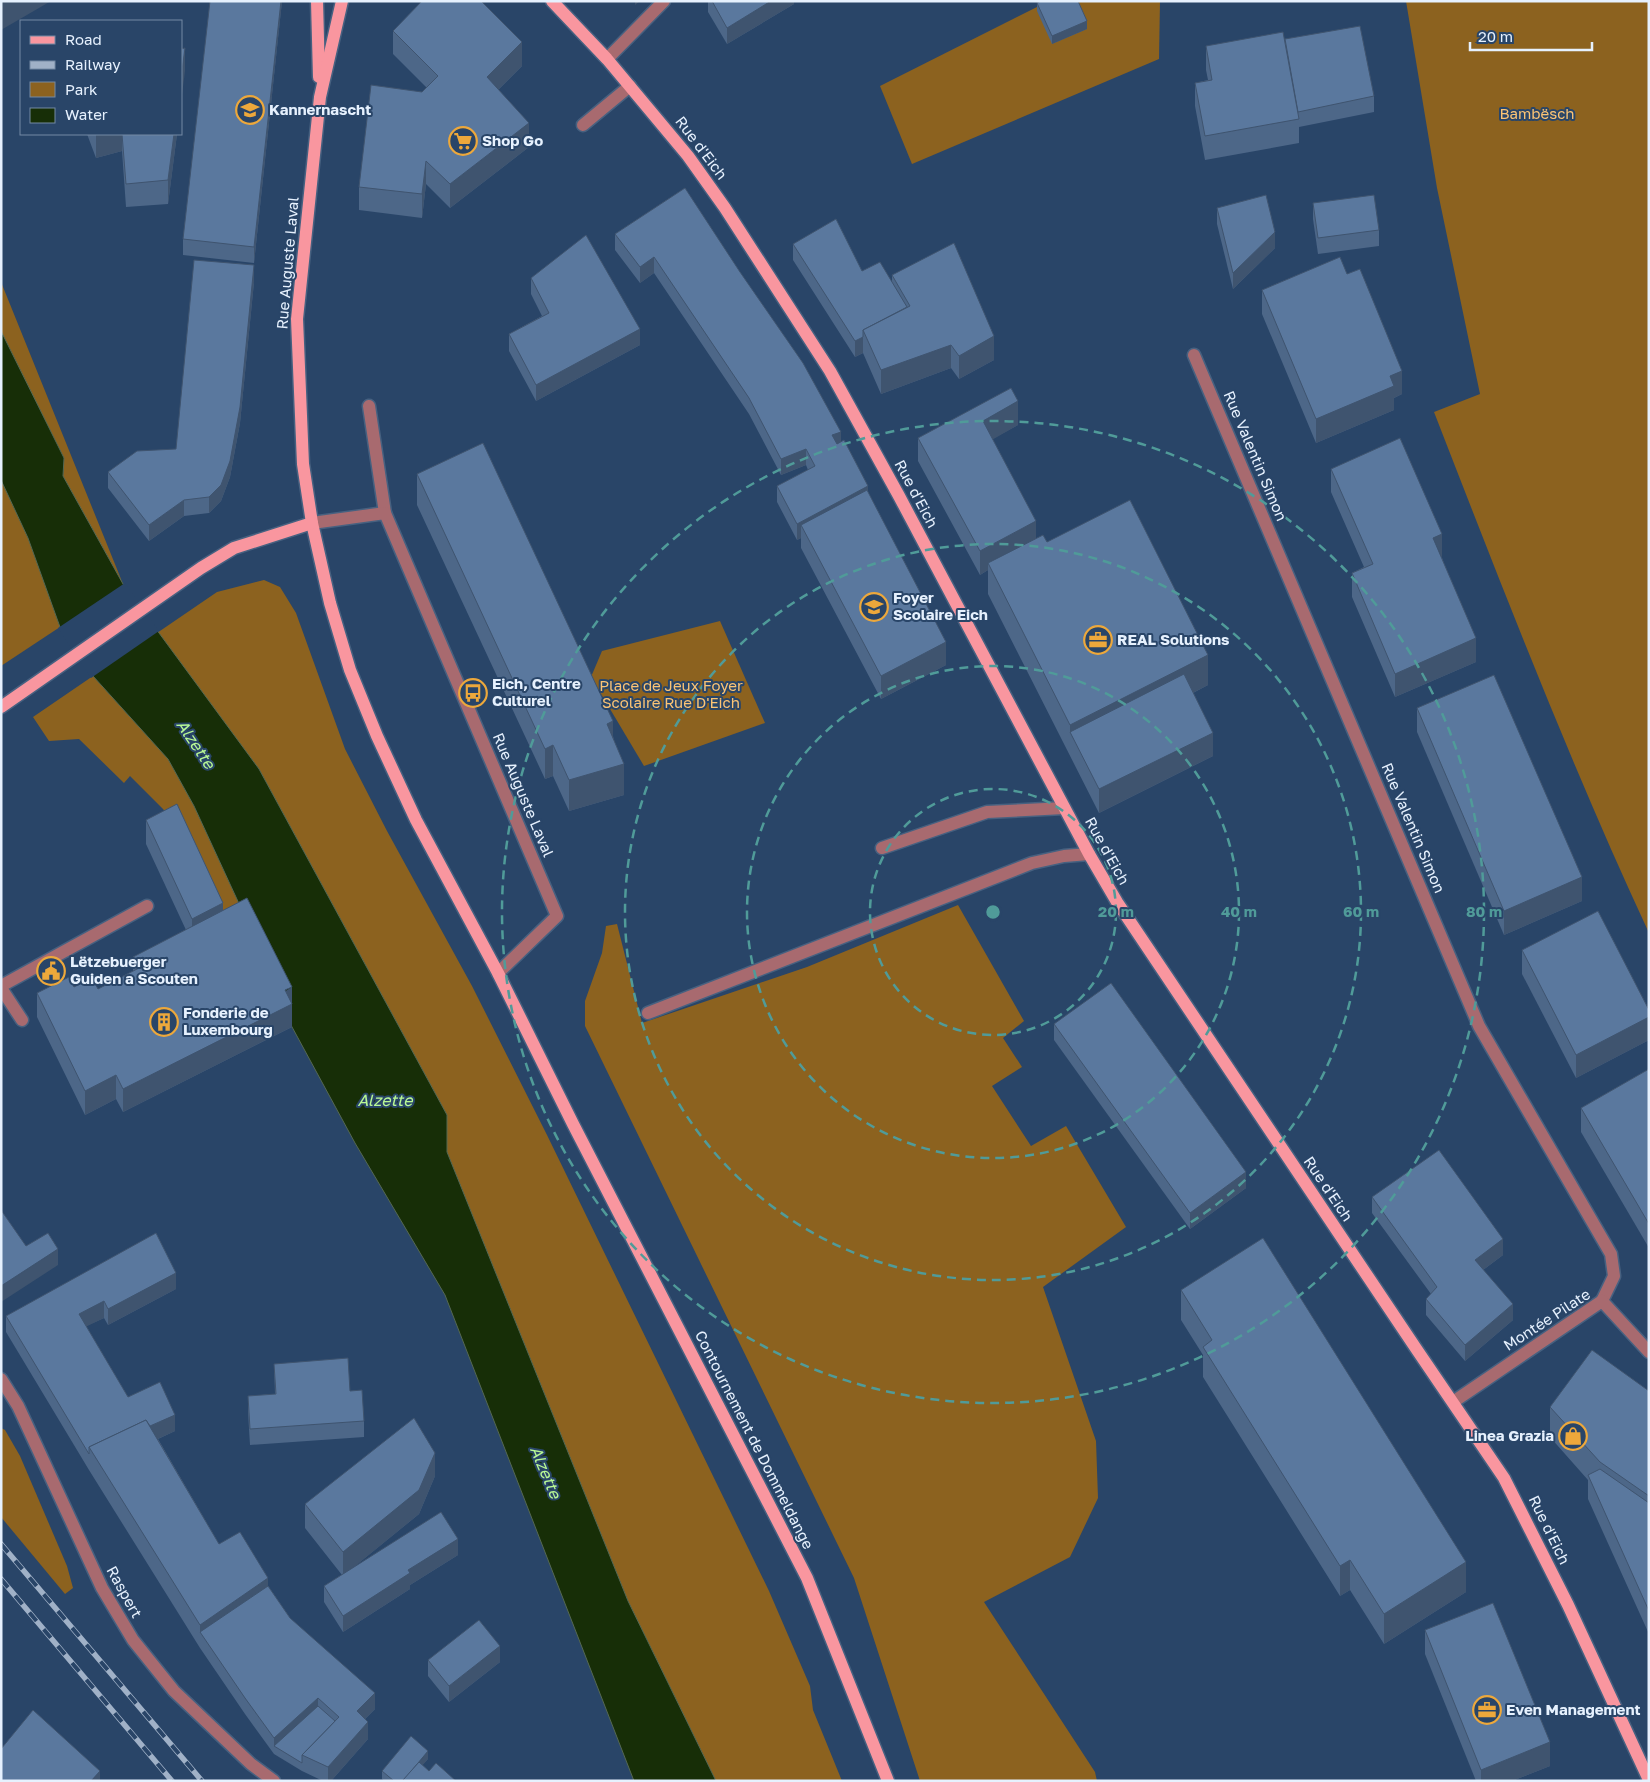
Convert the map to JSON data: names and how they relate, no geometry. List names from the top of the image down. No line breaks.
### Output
{"streets":{"main road":["Rue d'Eich","Rue Auguste Laval","Contournement de Dommeldange"],"street":["Rue Valentin Simon","Montée Pilate","Raspert"]},"crossings":[["Rue d'Eich","Montée Pilate"],["Rue Auguste Laval","Contournement de Dommeldange"],["Rue Valentin Simon","Montée Pilate"]],"water":["Alzette"],"parks":["Bambësch","Place de Jeux Foyer Scolaire Rue D'Eich"],"places":{"school or university":["Kannernascht","Foyer Scolaire Eich"],"supermarket":["Shop Go"],"office":["REAL Solutions","Even Management"],"bus stop":["Eich, Centre Culturel"],"public building":["Lëtzebuerger Guiden a Scouten"],"building":["Fonderie de Luxembourg"],"shop":["Linea Grazia"]},"legend":["Road","Railway","Park","Water"],"scale_bar":"20 m","rings":["20 m","40 m","60 m","80 m"]}
